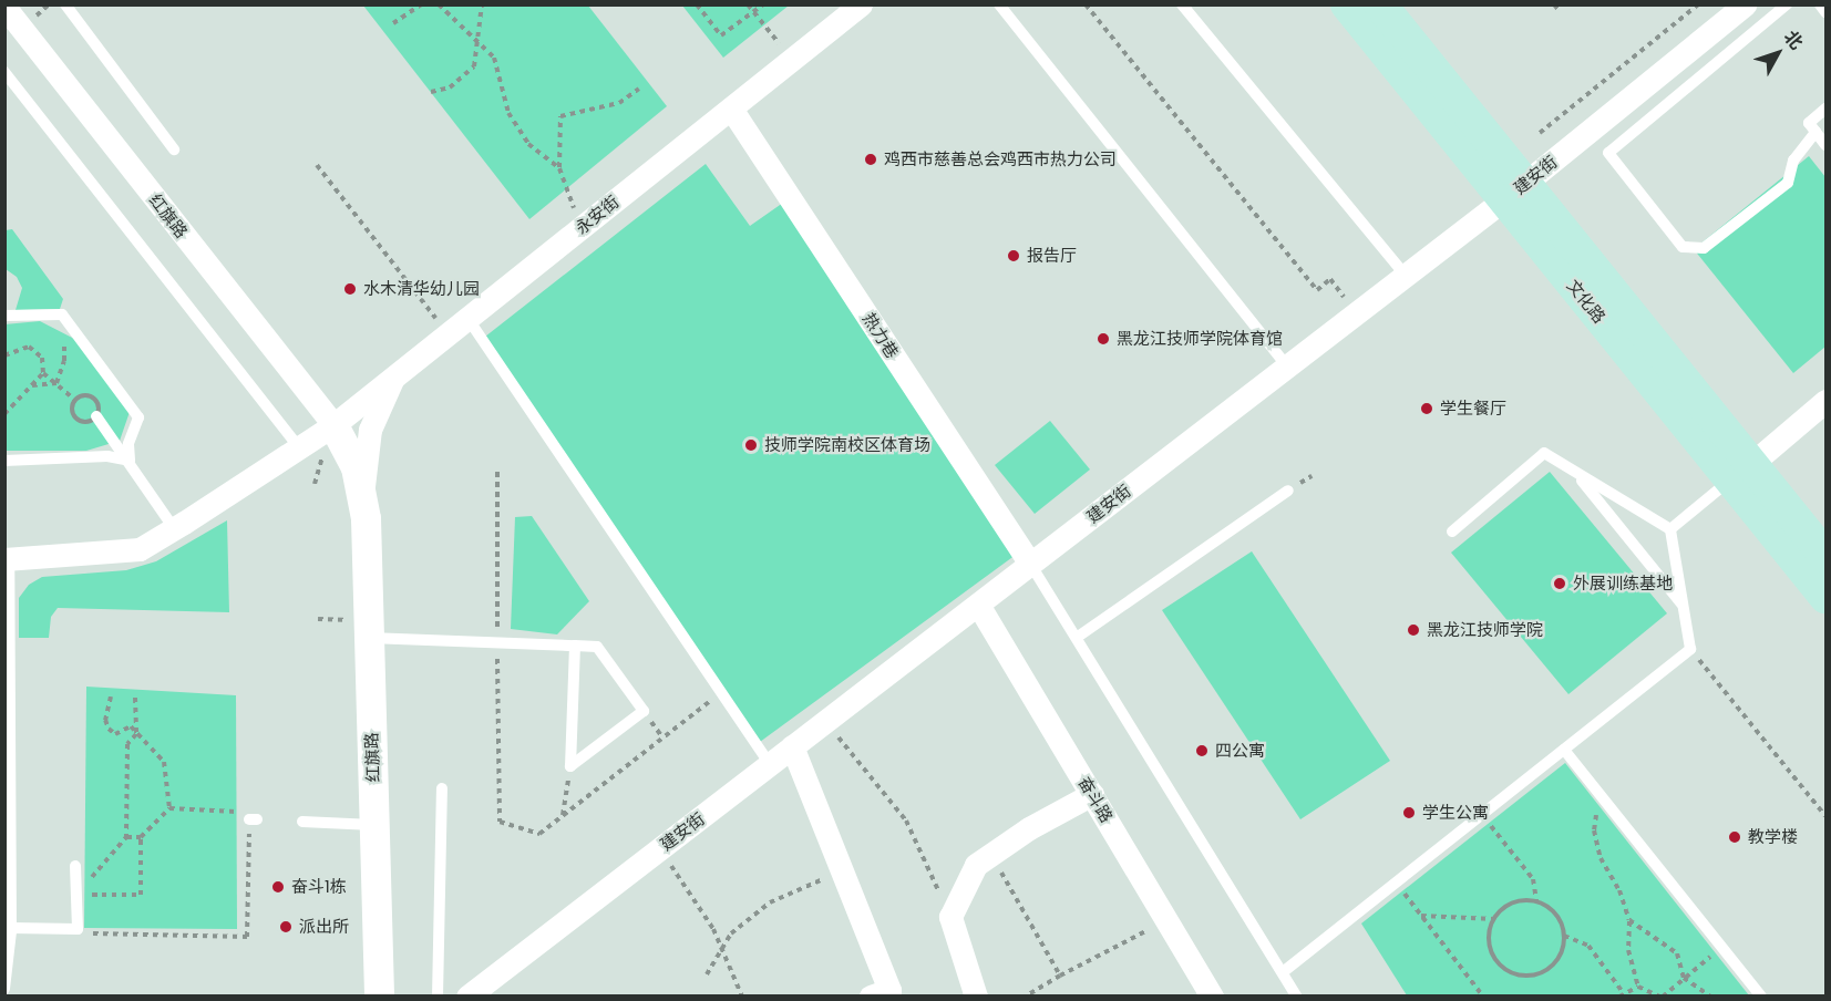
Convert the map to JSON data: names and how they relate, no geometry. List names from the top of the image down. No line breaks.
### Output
{"streets":{"main road":["文化路"],"street":["建安街","永安街","红旗路","热力巷","奋斗路"]},"crossings":[["建安街","文化路"],["建安街","热力巷"],["建安街","奋斗路"],["永安街","红旗路"],["永安街","热力巷"]],"places":["鸡西市慈善总会鸡西市热力公司","报告厅","水木清华幼儿园","黑龙江技师学院体育馆","学生餐厅","技师学院南校区体育场","外展训练基地","黑龙江技师学院","四公寓","学生公寓","教学楼","奋斗1栋","派出所"],"north":"top right"}
